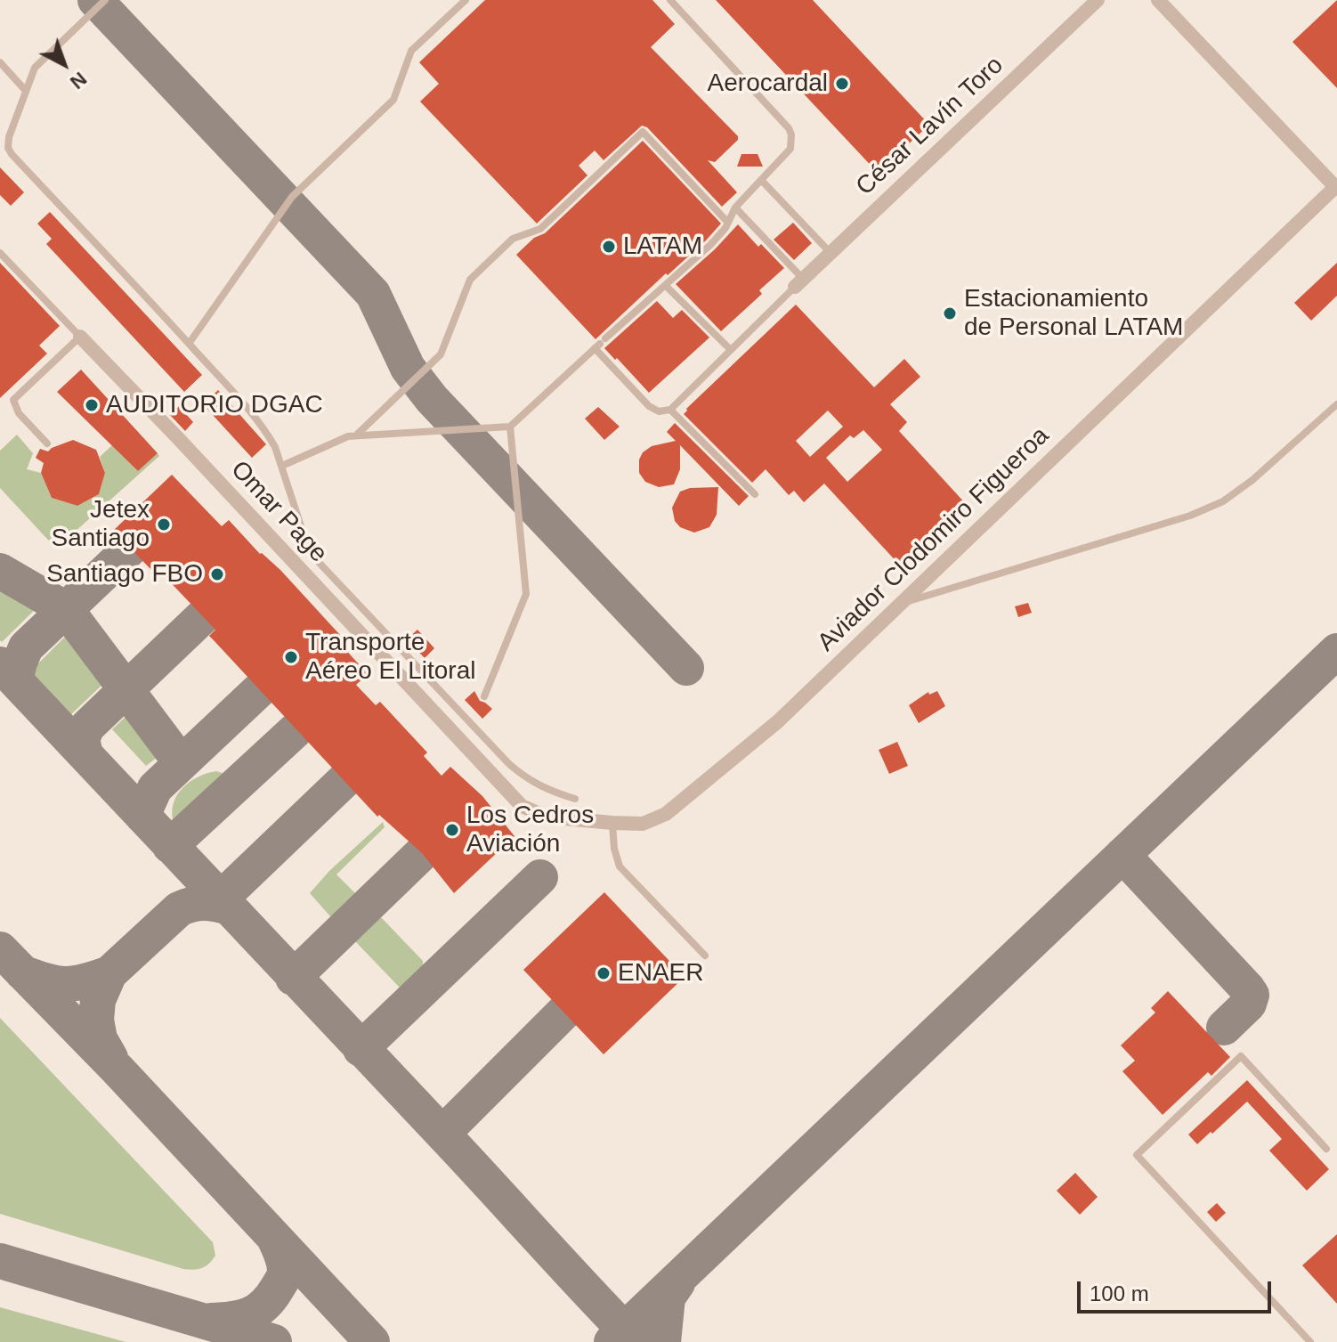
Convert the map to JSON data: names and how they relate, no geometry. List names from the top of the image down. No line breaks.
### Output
{"streets":{"street":["César Lavín Toro","Omar Page","Aviador Clodomiro Figueroa"]},"crossings":[["Omar Page","Aviador Clodomiro Figueroa"]],"places":["Aerocardal","LATAM","Estacionamiento de Personal LATAM","AUDITORIO DGAC","Jetex Santiago","Santiago FBO","Transporte Aéreo El Litoral","Los Cedros Aviación","ENAER"],"scale_bar":"100 m","north":"bottom right"}
